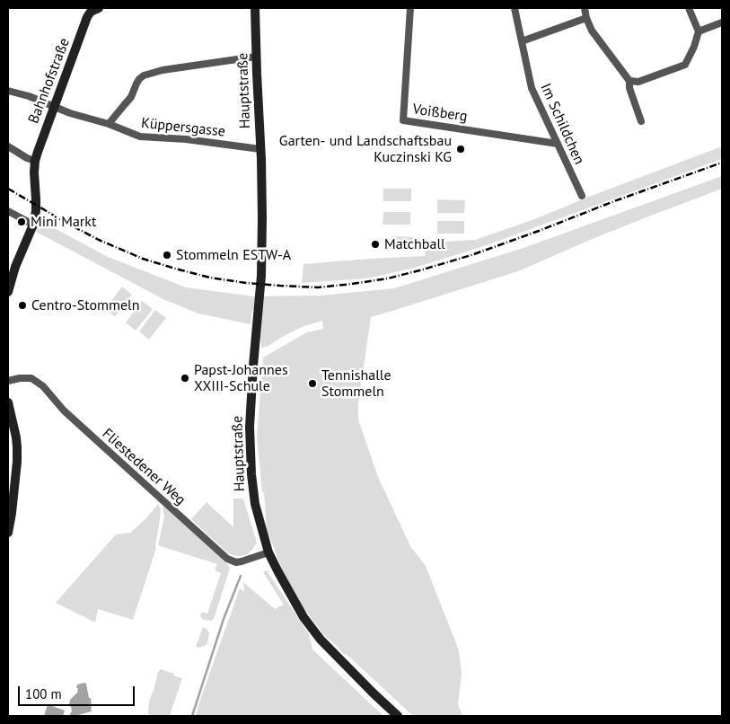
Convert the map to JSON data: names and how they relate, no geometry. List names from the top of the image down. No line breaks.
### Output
{"streets":{"street":["Bahnhofstraße","Hauptstraße","Voißberg","Im Schildchen","Küppersgasse","Fliestedener Weg"]},"crossings":[["Bahnhofstraße","Küppersgasse"],["Hauptstraße","Küppersgasse"],["Hauptstraße","Fliestedener Weg"],["Voißberg","Im Schildchen"]],"places":["Garten- und Landschaftsbau Kuczinski KG","Mini Markt","Matchball","Stommeln ESTW-A","Centro-Stommeln","Papst-Johannes XXIII-Schule","Tennishalle Stommeln"],"scale_bar":"100 m"}
